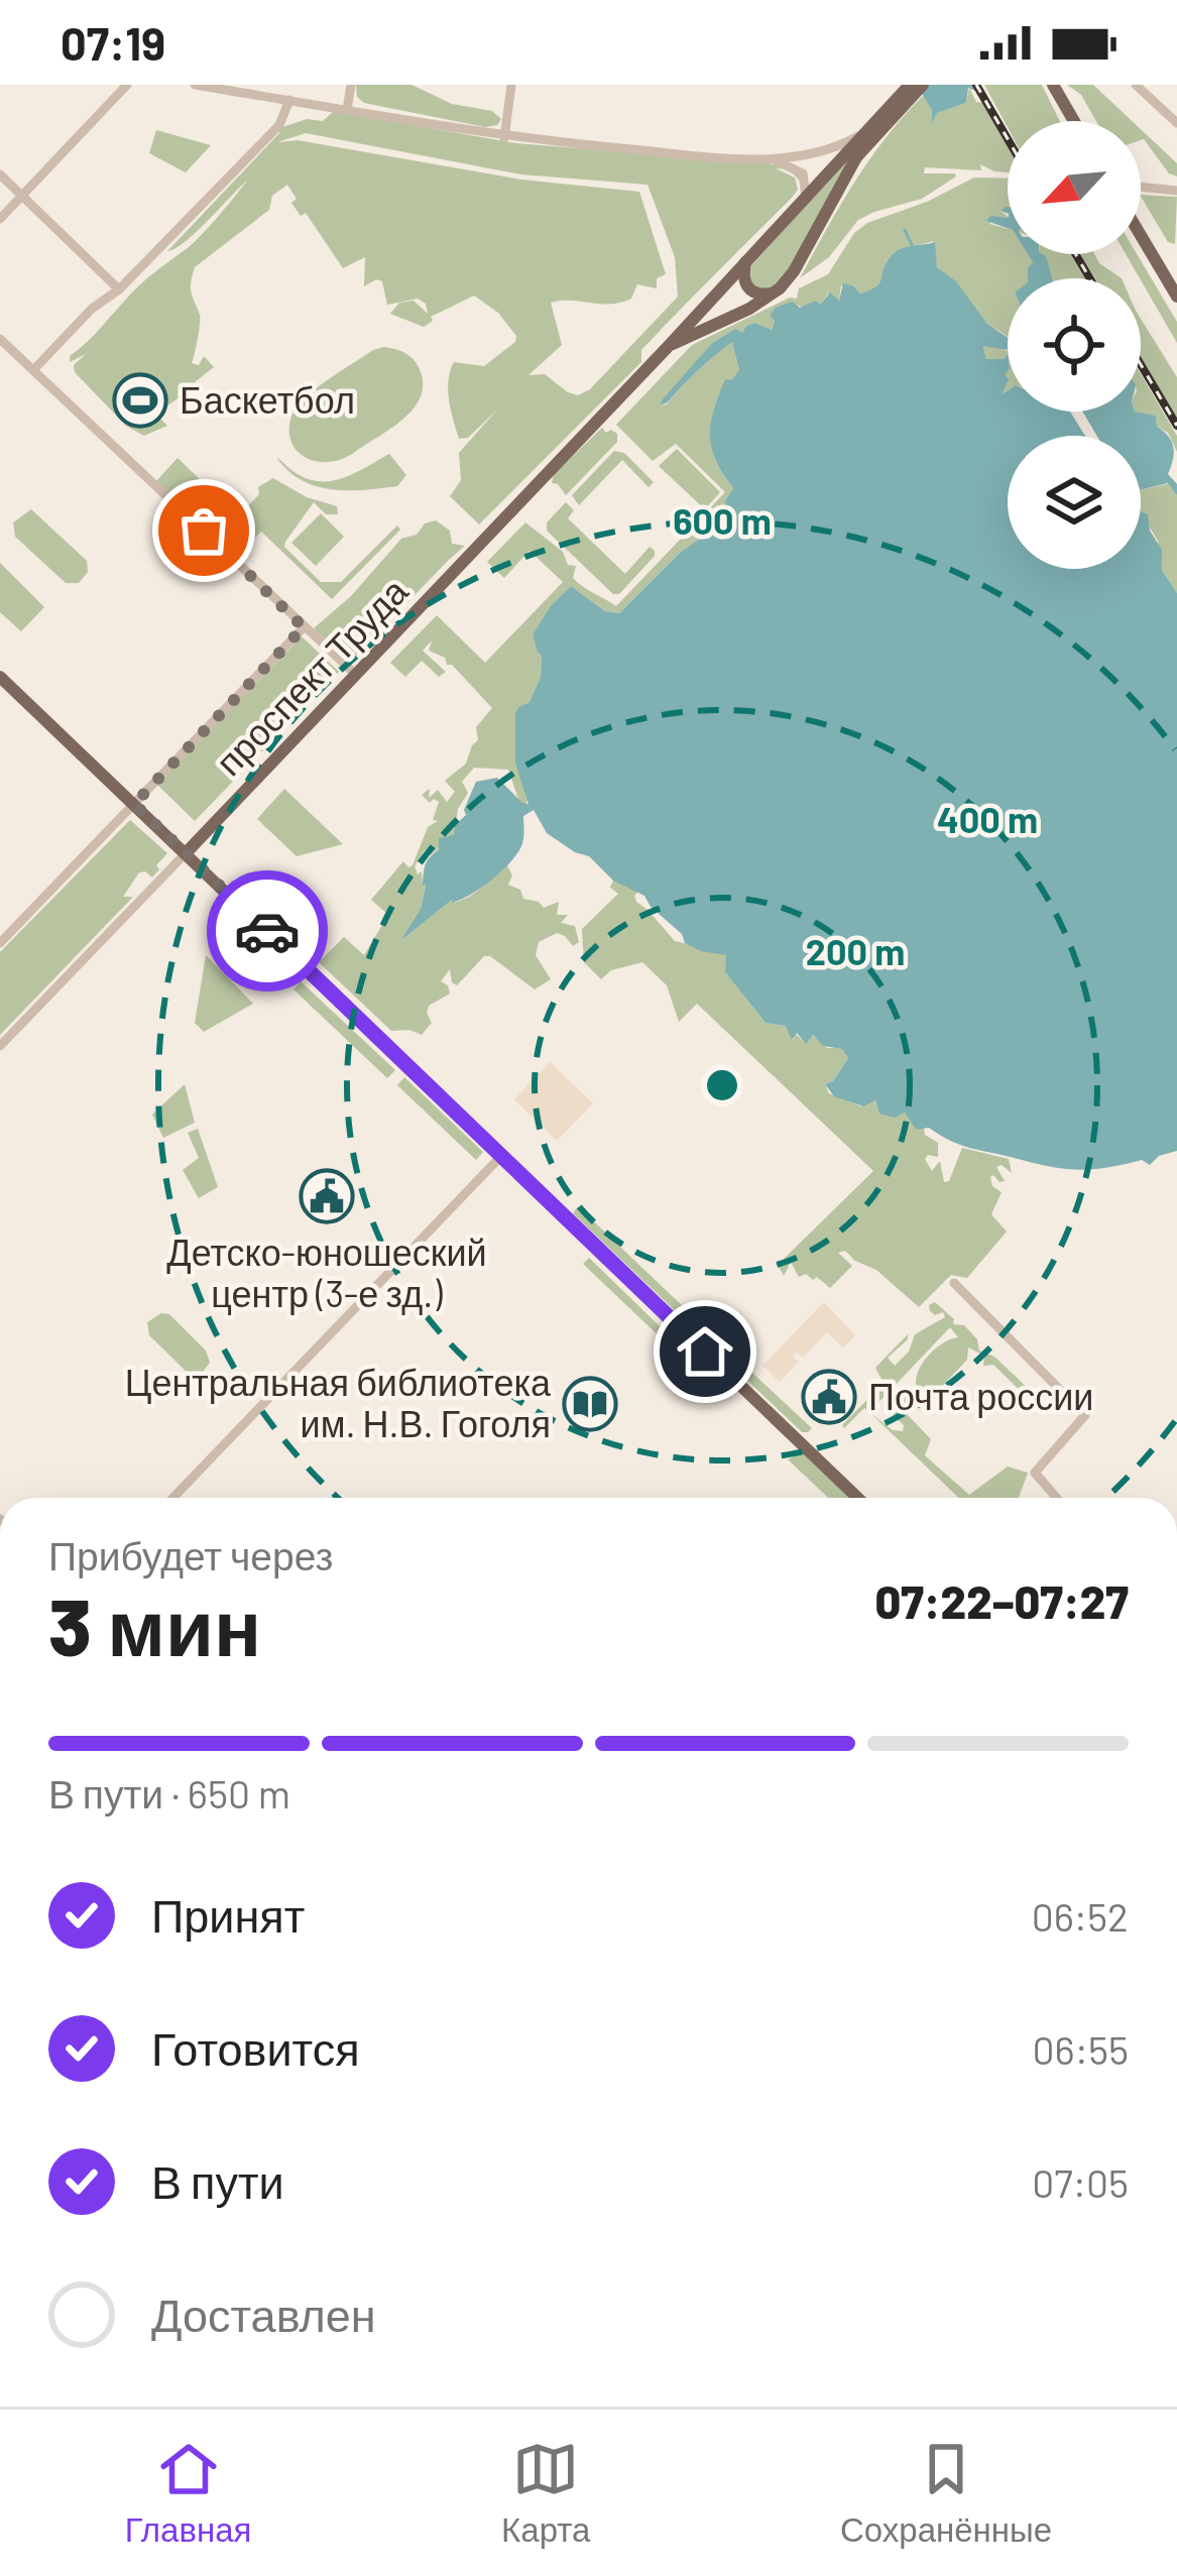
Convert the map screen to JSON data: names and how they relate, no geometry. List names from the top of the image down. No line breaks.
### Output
{"streets":{"main road":["проспект Труда"]},"places":{"sports":["Баскетбол"],"public building":["Детско-юношеский центр (3-е зд.)","Почта россии"],"library":["Центральная библиотека им. Н.В. Гоголя"]},"north":"bottom left","page":{"status":"07:19","heading":["3 мин","Прибудет через","07:22–07:27"],"bar":"В пути · 650 m","list":[["Принят","06:52"],["Готовится","06:55"],["В пути","07:05"],"Доставлен"],"tabs":["Главная","Карта","Сохранённые"]},"rings":["600 m","400 m","200 m"]}
